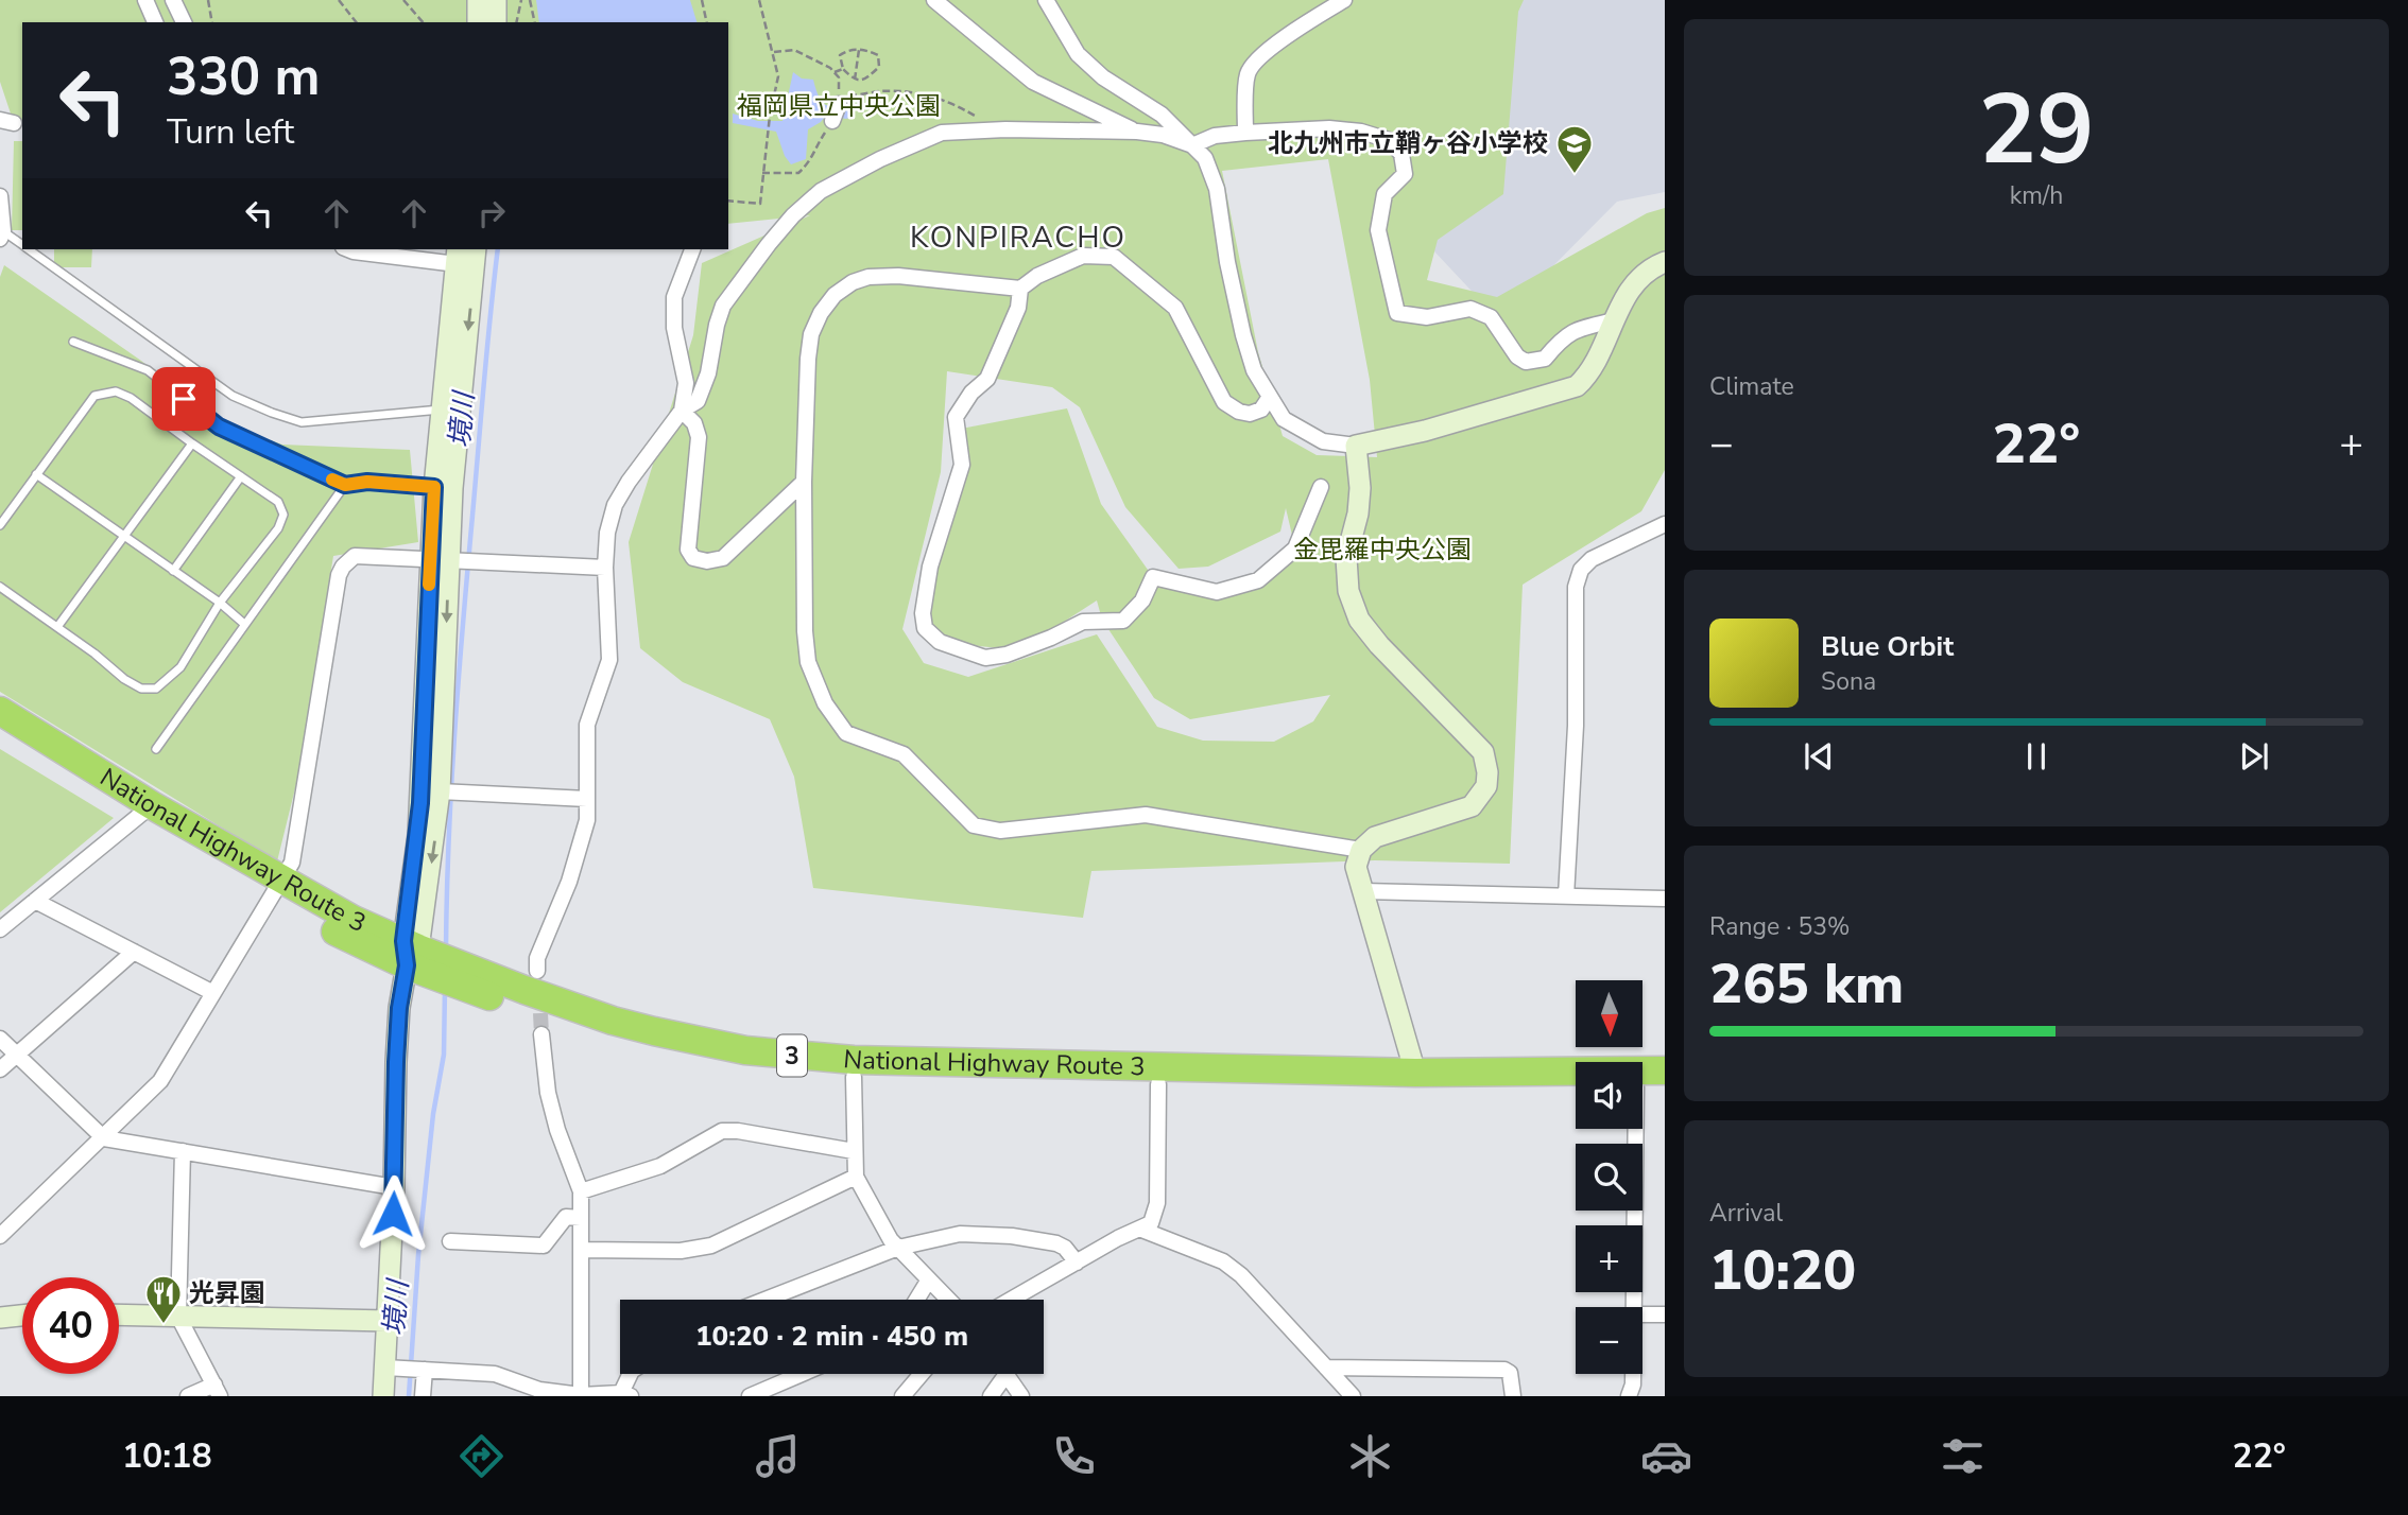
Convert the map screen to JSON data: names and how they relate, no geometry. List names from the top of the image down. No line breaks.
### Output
{"streets":{"highway":["National Highway Route 3","3"]},"districts":["KONPIRACHO"],"water":["境川"],"parks":["福岡県立中央公園","金毘羅中央公園"],"places":{"school or university":["北九州市立鞘ヶ谷小学校"],"restaurant":["光昇園"]},"north":"bottom","page":{"tile":[["29","km/h"],"Climate",["Range · 53%","265 km"],["Arrival","10:20"]],"turn":["330 m","Turn left"],"heat":["−","22°","+"],"song":["Blue Orbit","Sona"],"map_buttons":["+","−"],"limit":"40","trip":"10:20 · 2 min · 450 m","tabs":["10:18","22°"]}}
